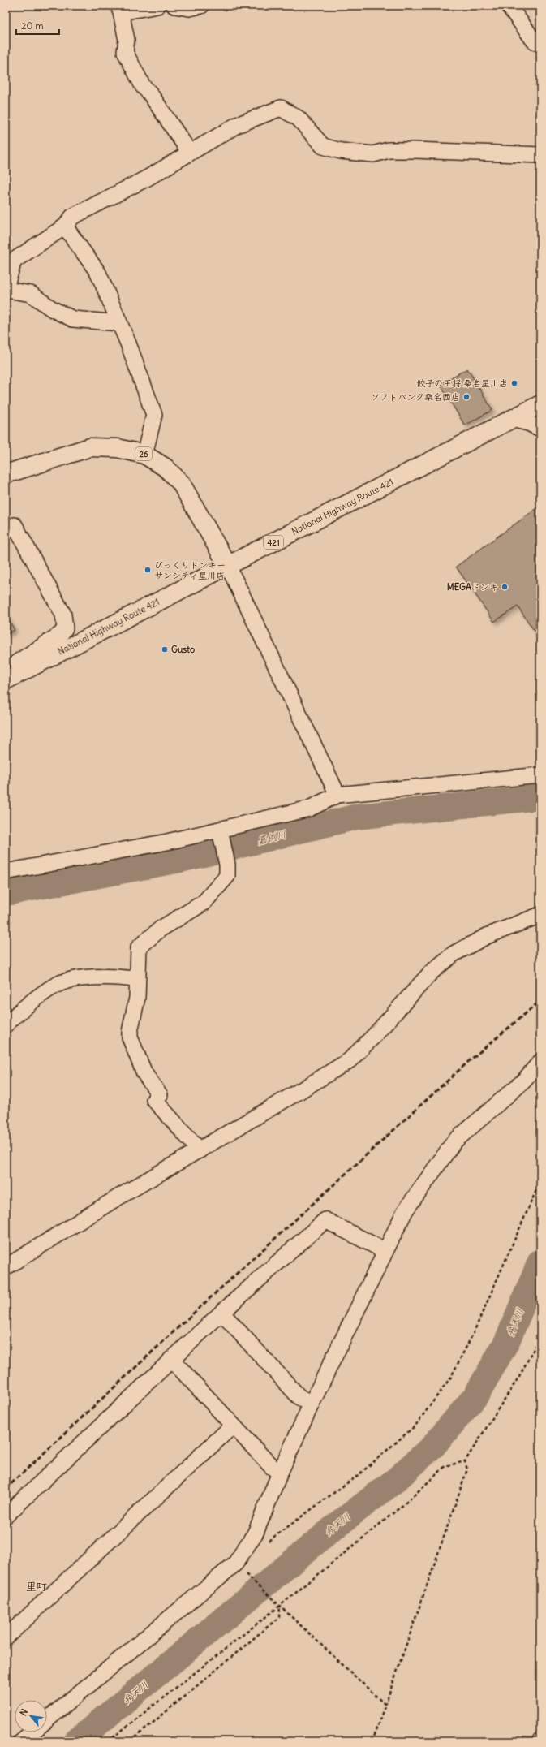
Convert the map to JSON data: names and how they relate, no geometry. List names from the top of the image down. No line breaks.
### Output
{"streets":{"main road":["26","National Highway Route 421","421"]},"crossings":[["26","National Highway Route 421"]],"districts":["里町"],"water":["嘉例川","弁天川"],"places":["餃子の王将 桑名星川店","ソフトバンク桑名西店","びっくりドンキー サンシティ星川店","MEGAドンキ","Gusto"],"scale_bar":"20 m","north":"top left"}
